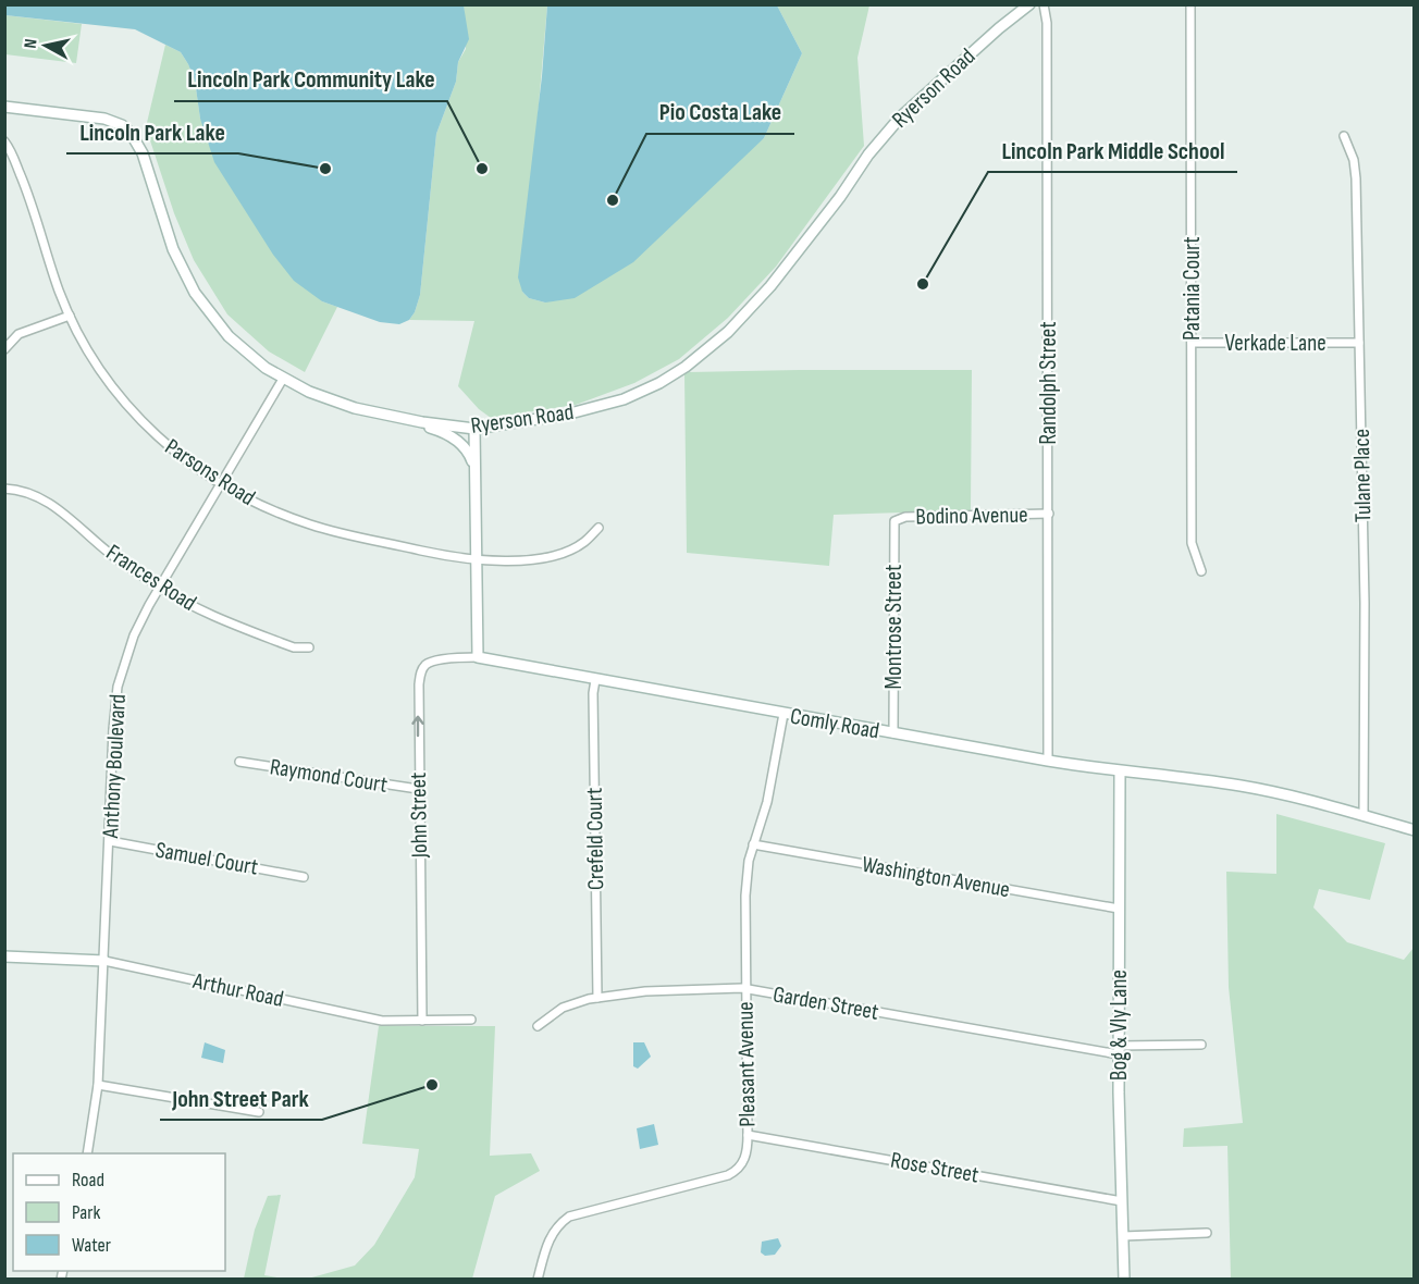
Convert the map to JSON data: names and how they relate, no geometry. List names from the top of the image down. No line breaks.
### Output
{"streets":{"main road":["Ryerson Road","Comly Road","Arthur Road","Bog & Vly Lane"],"street":["Patania Court","Verkade Lane","Randolph Street","Parsons Road","Tulane Place","Bodino Avenue","Frances Road","Montrose Street","Anthony Boulevard","Raymond Court","John Street","Crefeld Court","Samuel Court","Washington Avenue","Garden Street","Pleasant Avenue","Rose Street"]},"crossings":[["Ryerson Road","Anthony Boulevard"],["Patania Court","Verkade Lane"],["Verkade Lane","Tulane Place"],["Randolph Street","Bodino Avenue"],["Randolph Street","Comly Road"],["Parsons Road","Anthony Boulevard"],["Tulane Place","Comly Road"],["Bodino Avenue","Montrose Street"],["Frances Road","Anthony Boulevard"],["Montrose Street","Comly Road"],["Comly Road","John Street"],["Comly Road","Crefeld Court"],["Comly Road","Bog & Vly Lane"],["Comly Road","Pleasant Avenue"],["Anthony Boulevard","Samuel Court"],["Anthony Boulevard","Arthur Road"],["Raymond Court","John Street"],["John Street","Arthur Road"],["Crefeld Court","Garden Street"],["Washington Avenue","Bog & Vly Lane"],["Washington Avenue","Pleasant Avenue"],["Garden Street","Bog & Vly Lane"],["Garden Street","Pleasant Avenue"],["Bog & Vly Lane","Rose Street"],["Pleasant Avenue","Rose Street"]],"one_way":["John Street"],"places":["Lincoln Park Lake","Lincoln Park Community Lake","Pio Costa Lake","Lincoln Park Middle School","John Street Park"],"legend":["Road","Park","Water"],"north":"left"}
